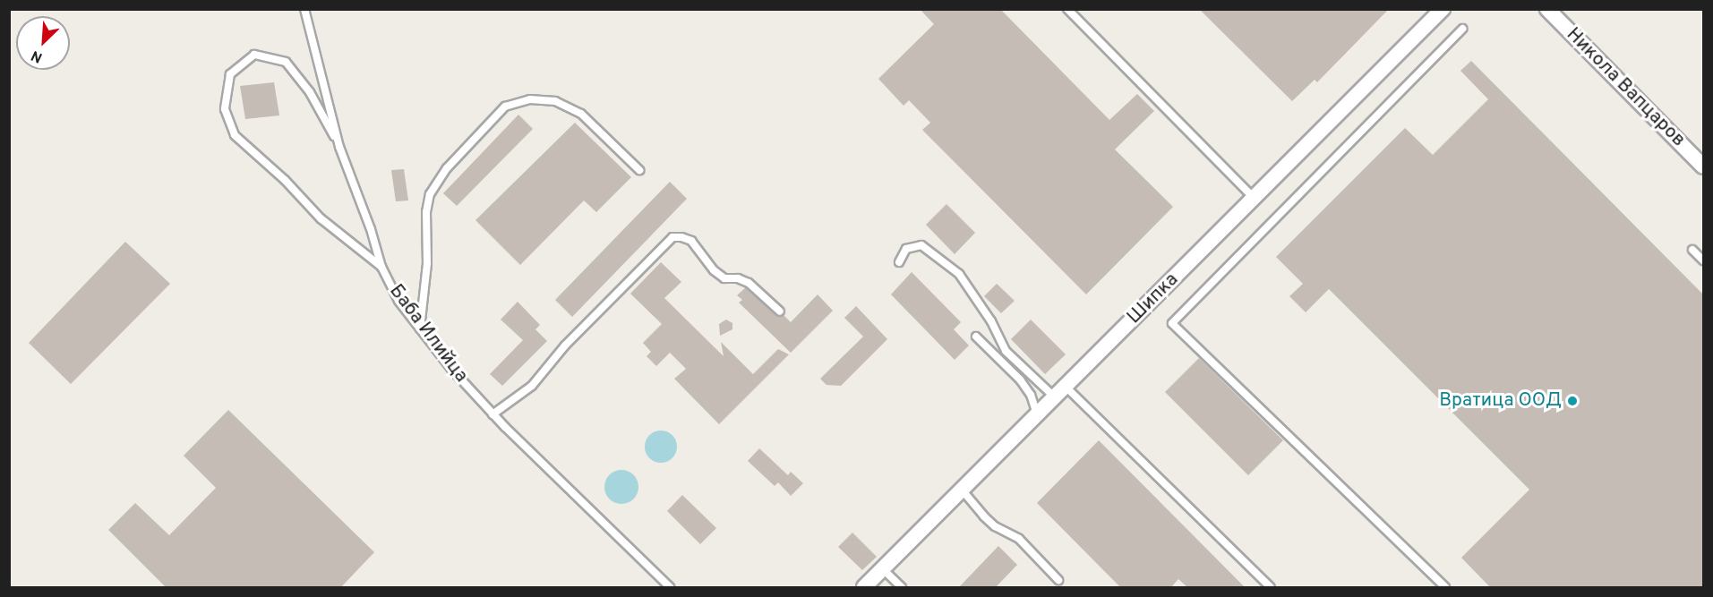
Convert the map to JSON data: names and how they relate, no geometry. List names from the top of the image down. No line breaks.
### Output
{"streets":{"street":["Никола Вапцаров","Шипка"],"lane":["Баба Илийца"]},"places":["Вратица ООД"],"north":"bottom left"}
